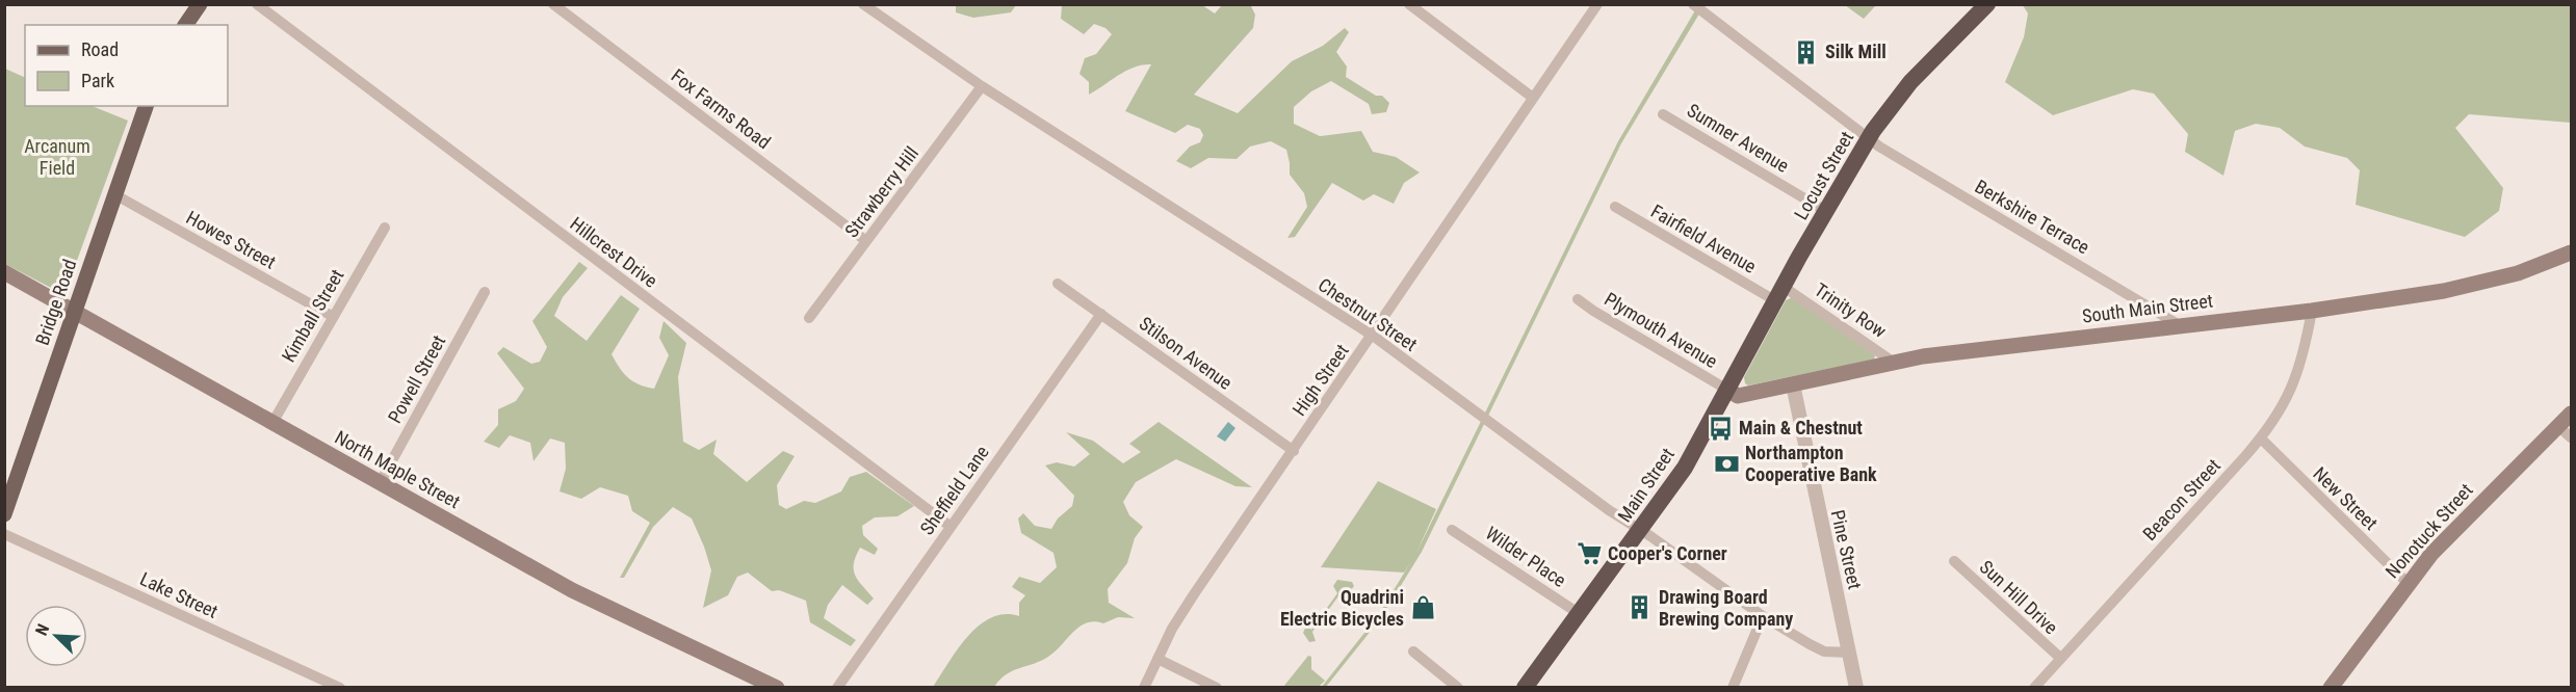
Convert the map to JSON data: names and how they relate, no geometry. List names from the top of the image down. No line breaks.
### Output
{"streets":{"highway":["Locust Street","Main Street"],"main road":["Bridge Road","South Main Street","North Maple Street","Nonotuck Street"],"street":["Fox Farms Road","Sumner Avenue","Strawberry Hill","Berkshire Terrace","Fairfield Avenue","Howes Street","Hillcrest Drive","Trinity Row","Chestnut Street","Kimball Street","Plymouth Avenue","Stilson Avenue","Powell Street","High Street","Sheffield Lane","New Street","Beacon Street","Pine Street","Wilder Place","Lake Street","Sun Hill Drive"]},"crossings":[["Fox Farms Road","Strawberry Hill"],["Sumner Avenue","Locust Street"],["Locust Street","Berkshire Terrace"],["Locust Street","Fairfield Avenue"],["Locust Street","South Main Street"],["Locust Street","Trinity Row"],["Locust Street","Plymouth Avenue"],["Locust Street","Main Street"],["Strawberry Hill","Chestnut Street"],["Berkshire Terrace","South Main Street"],["Fairfield Avenue","Trinity Row"],["Howes Street","Bridge Road"],["Howes Street","Kimball Street"],["Hillcrest Drive","Sheffield Lane"],["Bridge Road","North Maple Street"],["South Main Street","Trinity Row"],["South Main Street","Plymouth Avenue"],["South Main Street","Main Street"],["South Main Street","Beacon Street"],["South Main Street","Pine Street"],["Chestnut Street","High Street"],["Chestnut Street","Main Street"],["Chestnut Street","Pine Street"],["Kimball Street","North Maple Street"],["Plymouth Avenue","Main Street"],["Stilson Avenue","High Street"],["Stilson Avenue","Sheffield Lane"],["Powell Street","North Maple Street"],["Main Street","Wilder Place"],["New Street","Beacon Street"],["New Street","Nonotuck Street"],["Beacon Street","Sun Hill Drive"]],"parks":["Arcanum Field"],"places":{"building":["Silk Mill","Drawing Board Brewing Company"],"bus stop":["Main & Chestnut"],"bank":["Northampton Cooperative Bank"],"supermarket":["Cooper's Corner"],"shop":["Quadrini Electric Bicycles"]},"legend":["Road","Park"],"north":"top left"}
